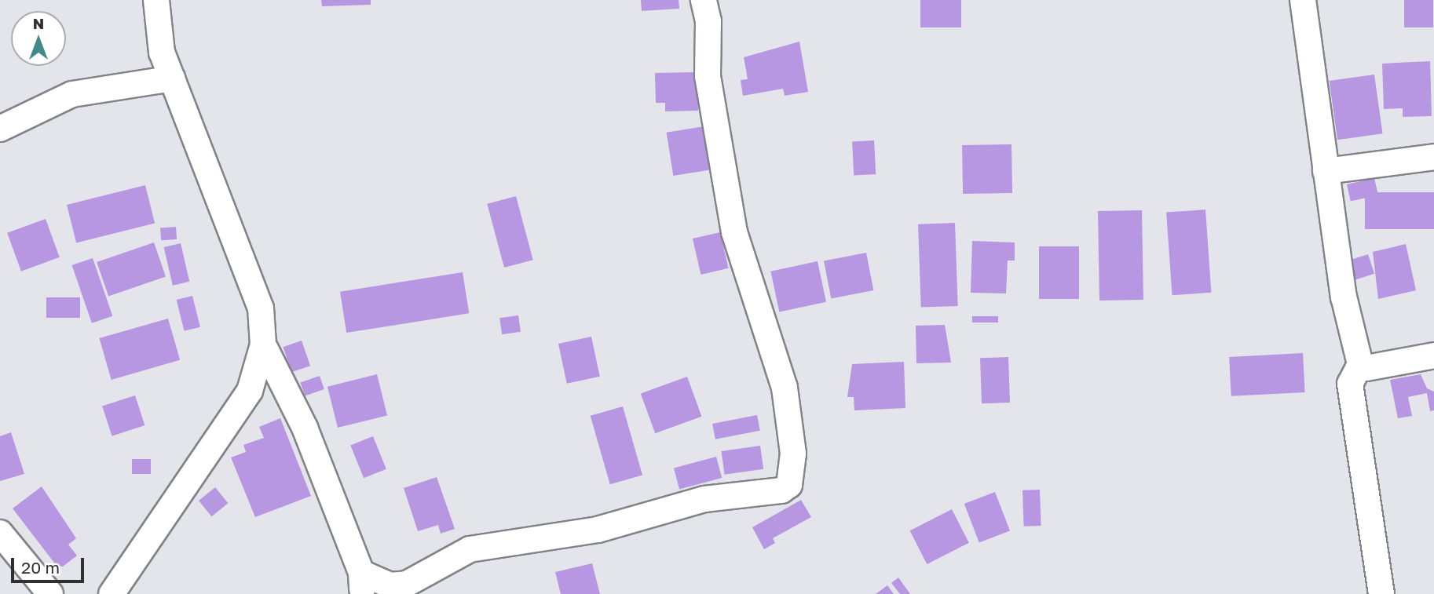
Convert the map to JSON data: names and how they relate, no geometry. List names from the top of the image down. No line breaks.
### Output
{"scale_bar":"20 m","north":"top"}
